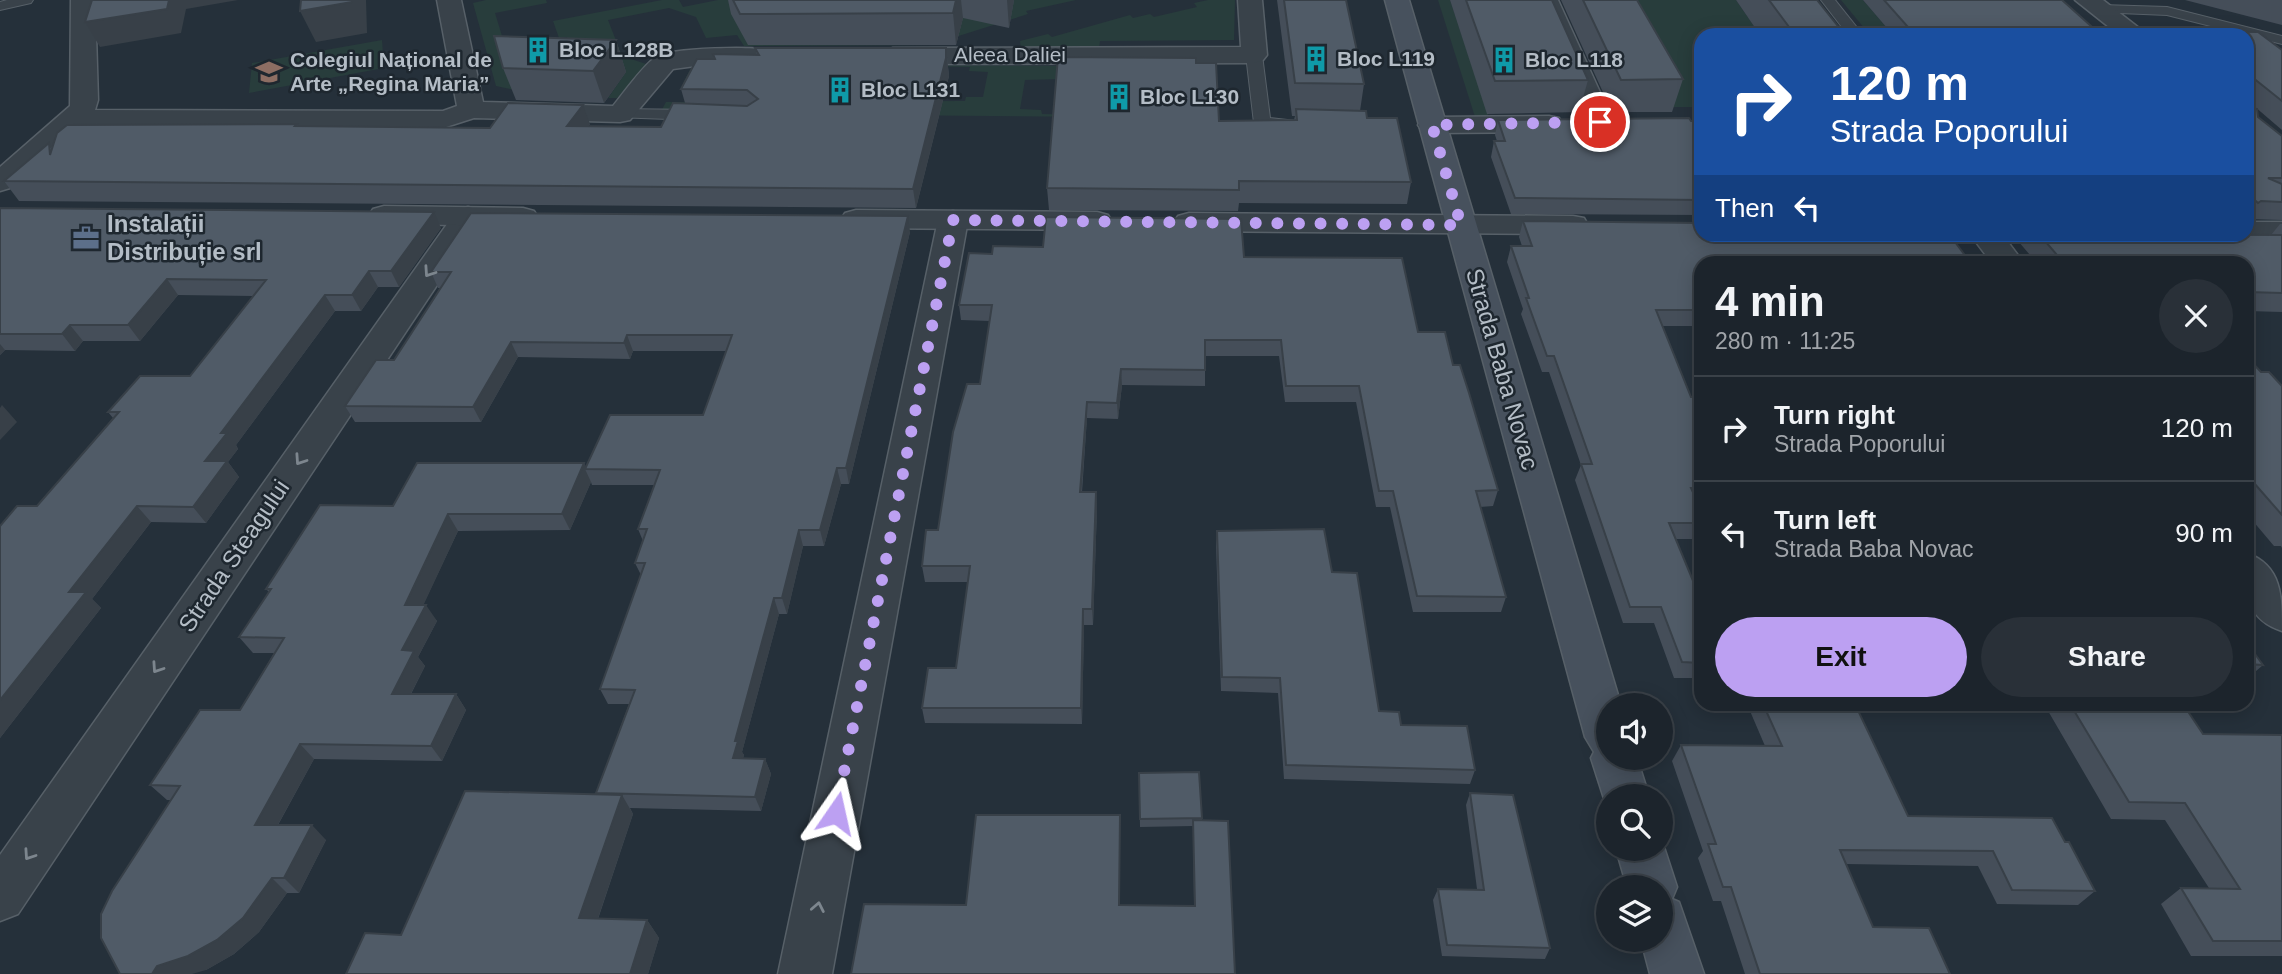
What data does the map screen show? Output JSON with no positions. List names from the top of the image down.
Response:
{
  "streets": {
    "main road": ["Strada Baba Novac"],
    "street": ["Aleea Daliei", "Strada Steagului"]
  },
  "one_way": ["Strada Steagului"],
  "places": {
    "building": [
      "Bloc L128B",
      "Bloc L119",
      "Bloc L118",
      "Bloc L131",
      "Bloc L130"
    ],
    "school or university": ["Colegiul Național de Arte „Regina Maria”"],
    "office": ["Instalații Distribuție srl"]
  },
  "page": {
    "turn": ["120 m", "Strada Poporului"],
    "then": "Then",
    "heading": ["4 min", "280 m · 11:25"],
    "list": [
      {
        "name": "Turn right",
        "note": "Strada Poporului",
        "value": "120 m"
      },
      {
        "name": "Turn left",
        "note": "Strada Baba Novac",
        "value": "90 m"
      }
    ],
    "buttons": ["Exit", "Share"]
  }
}
